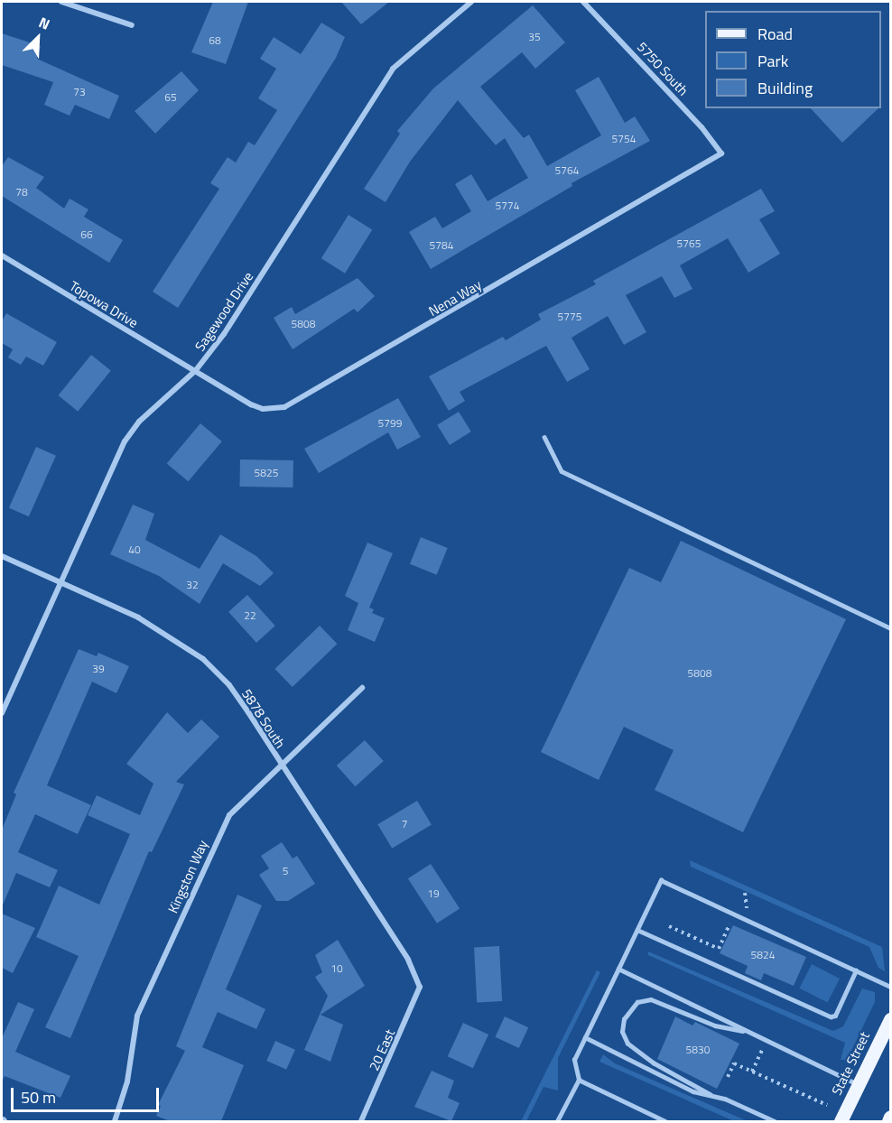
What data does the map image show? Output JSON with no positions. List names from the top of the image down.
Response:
{
  "streets": {
    "main road": ["State Street"],
    "street": [
      "5750 South",
      "Nena Way",
      "Topowa Drive",
      "Sagewood Drive",
      "5878 South",
      "Kingston Way",
      "20 East"
    ]
  },
  "crossings": [
    ["5750 South", "Nena Way"],
    ["Nena Way", "Topowa Drive"],
    ["Nena Way", "Sagewood Drive"],
    ["Topowa Drive", "Sagewood Drive"],
    ["Sagewood Drive", "5878 South"],
    ["5878 South", "Kingston Way"],
    ["5878 South", "20 East"]
  ],
  "house_numbers": [
    "35",
    "68",
    "73",
    "65",
    "5754",
    "5764",
    "78",
    "5774",
    "66",
    "5765",
    "5784",
    "5775",
    "5808",
    "5799",
    "5825",
    "40",
    "32",
    "22",
    "39",
    "5808",
    "7",
    "5",
    "19",
    "5824",
    "10",
    "5830"
  ],
  "legend": ["Road", "Park", "Building"],
  "scale_bar": "50 m",
  "north": "top right"
}
